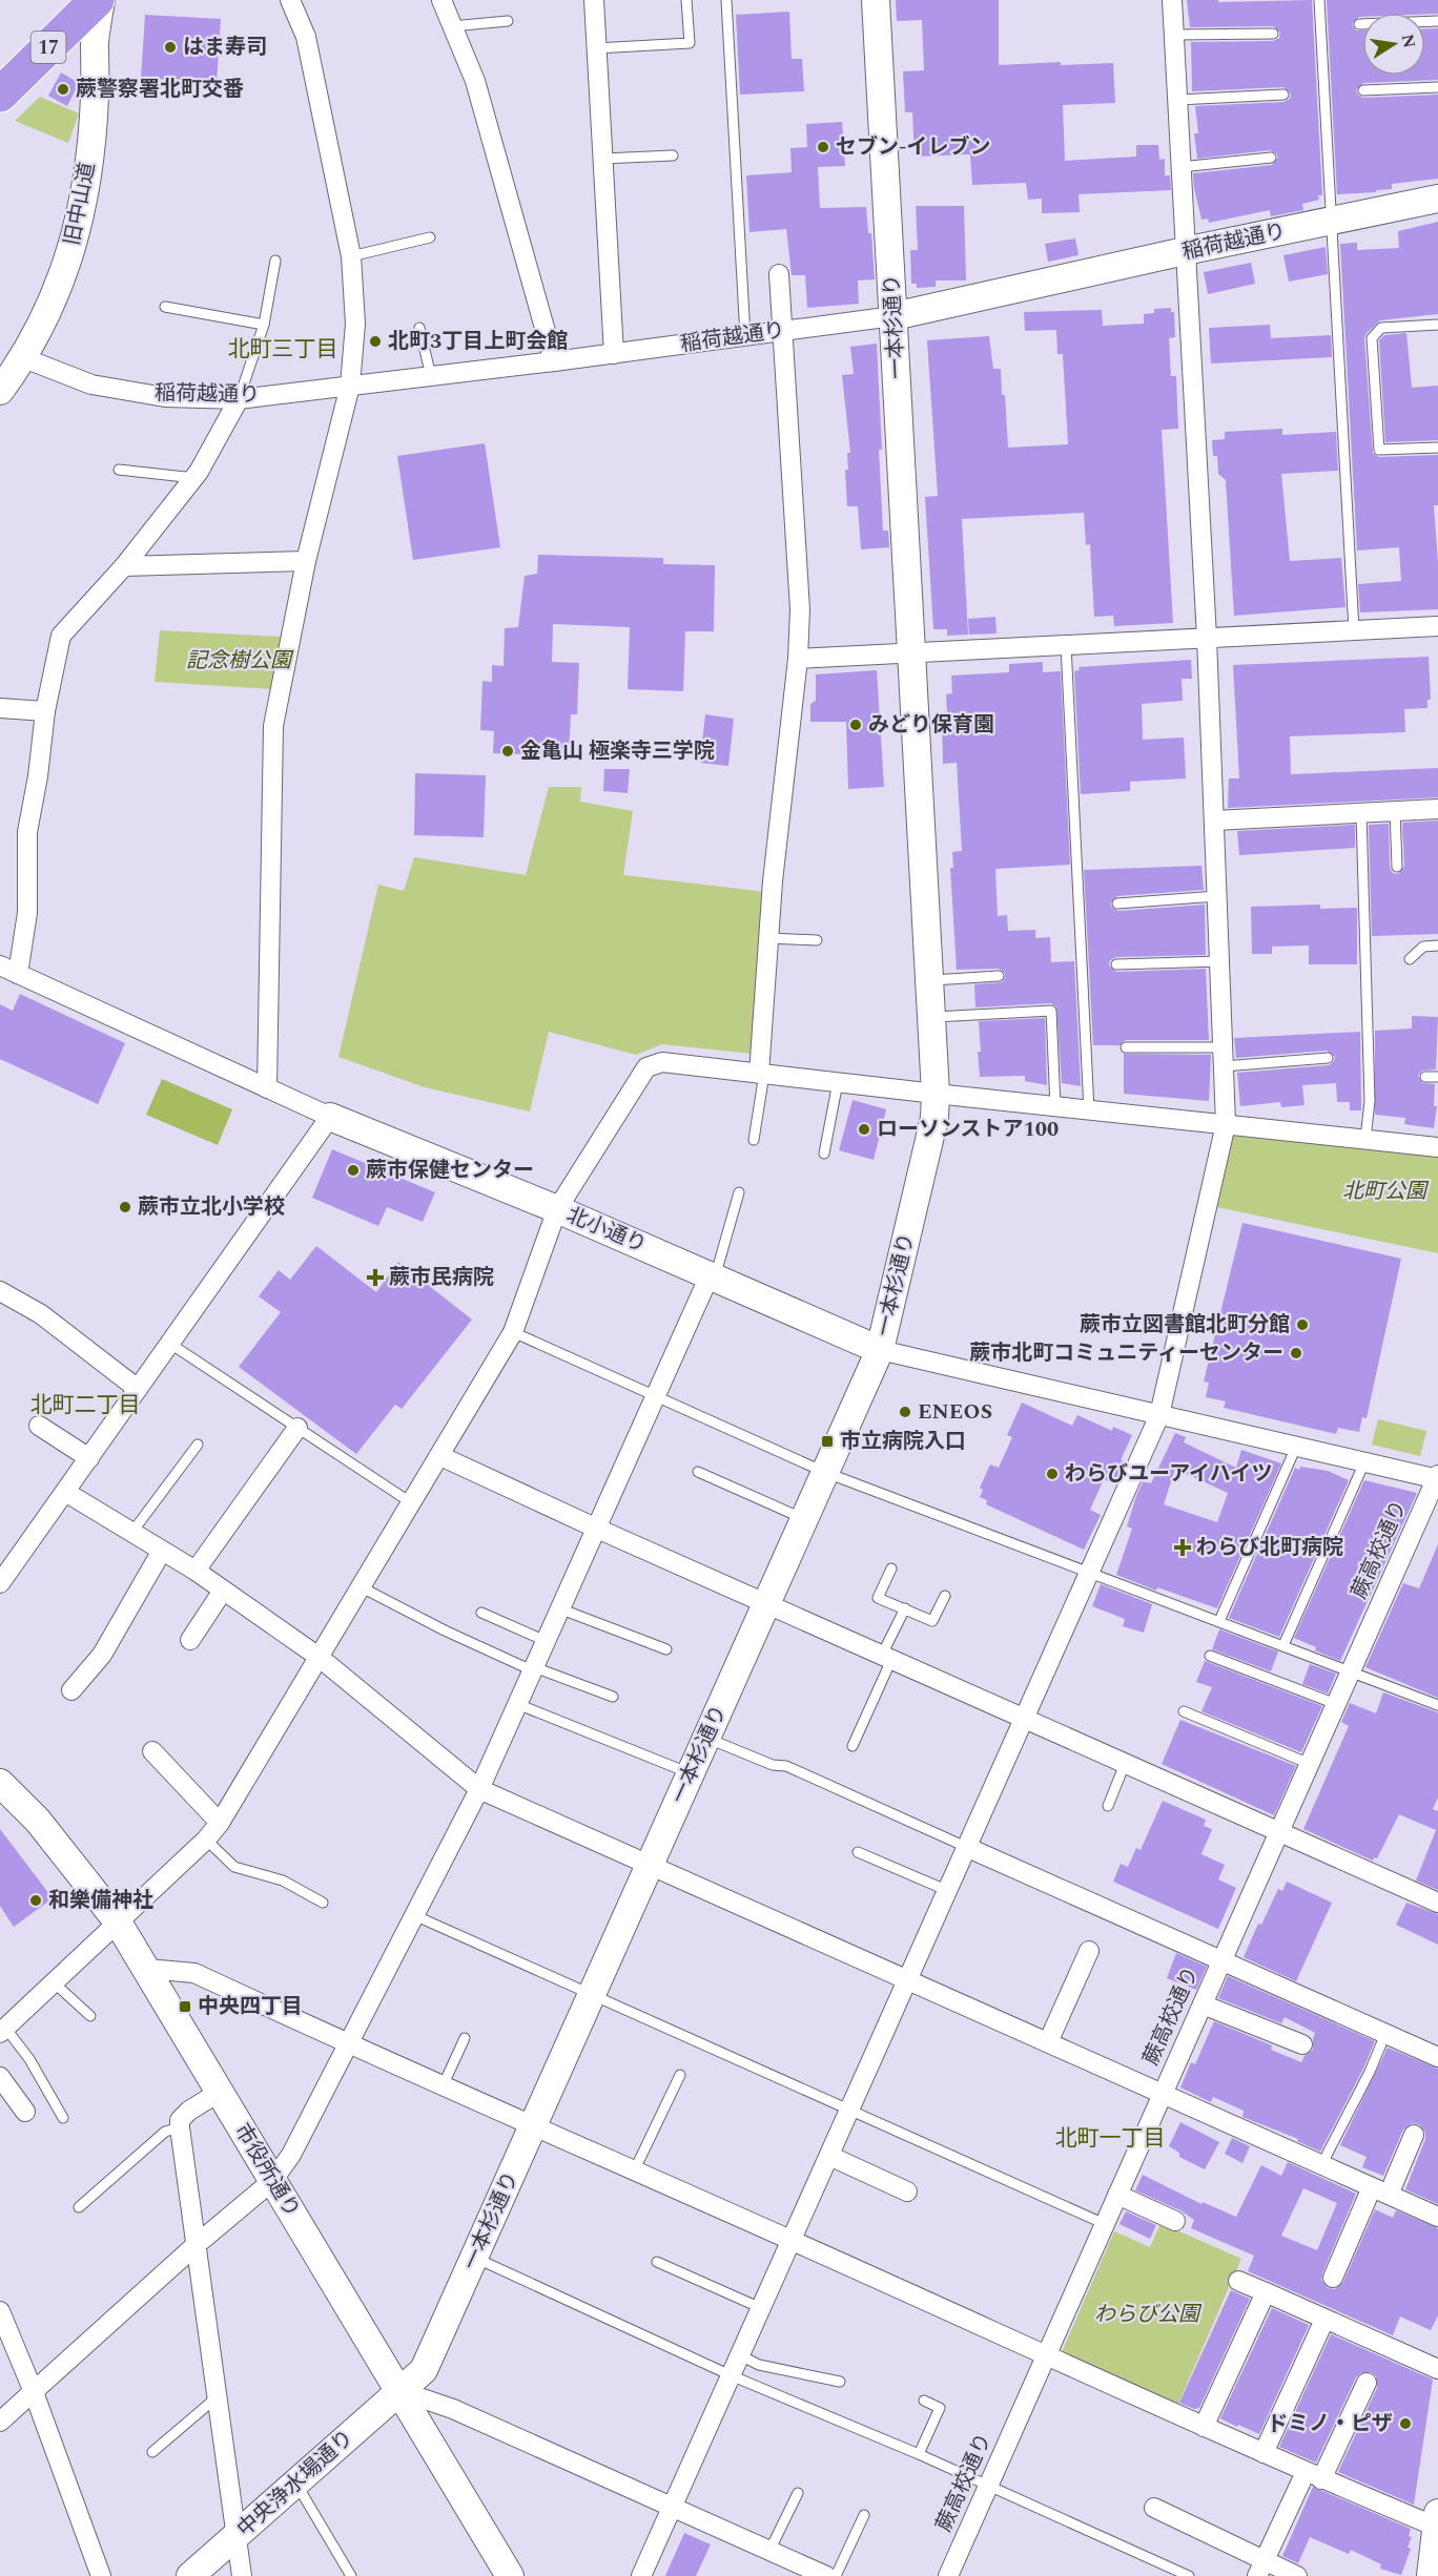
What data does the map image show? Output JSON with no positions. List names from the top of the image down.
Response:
{
  "streets": {
    "highway": ["17"],
    "street": [
      "旧中山道",
      "稲荷越通り",
      "一本杉通り",
      "北小通り",
      "蕨高校通り",
      "市役所通り",
      "中央浄水場通り"
    ]
  },
  "crossings": [
    ["17", "旧中山道"],
    ["旧中山道", "稲荷越通り"],
    ["稲荷越通り", "一本杉通り"],
    ["一本杉通り", "北小通り"],
    ["一本杉通り", "市役所通り"],
    ["一本杉通り", "中央浄水場通り"],
    ["市役所通り", "中央浄水場通り"]
  ],
  "districts": ["北町三丁目", "北町二丁目", "北町一丁目"],
  "parks": ["記念樹公園", "北町公園", "わらび公園"],
  "places": {
    "other": [
      "はま寿司",
      "蕨警察署北町交番",
      "セブン-イレブン",
      "北町3丁目上町会館",
      "みどり保育園",
      "金亀山 極楽寺三学院",
      "ローソンストア100",
      "蕨市保健センター",
      "蕨市立北小学校",
      "蕨市立図書館北町分館",
      "蕨市北町コミュニティーセンター",
      "ENEOS",
      "わらびユーアイハイツ",
      "和樂備神社",
      "ドミノ・ピザ"
    ],
    "health": ["蕨市民病院", "わらび北町病院"],
    "transit": ["市立病院入口", "中央四丁目"]
  },
  "north": "right"
}
